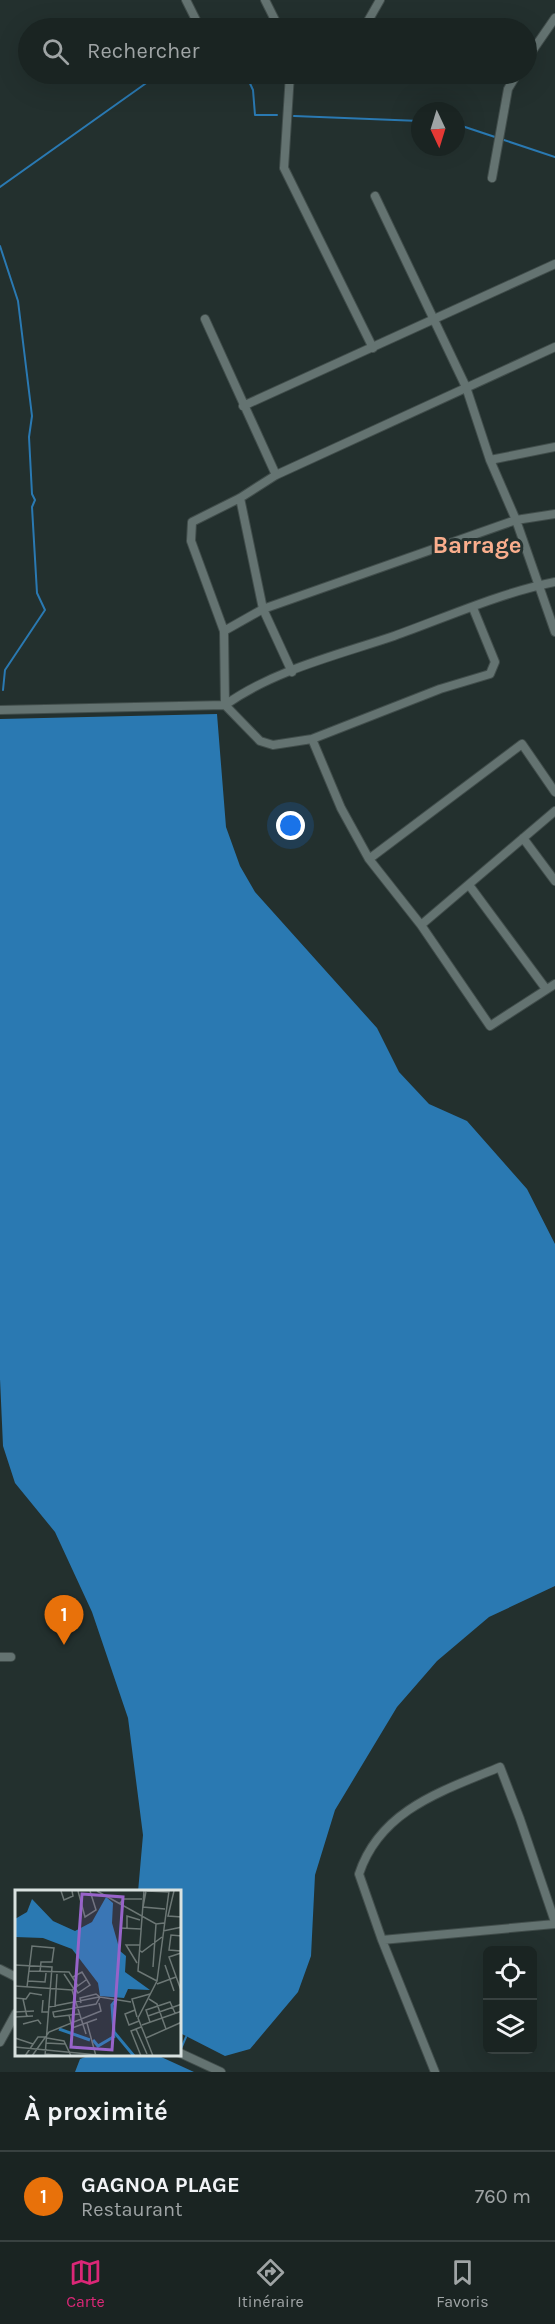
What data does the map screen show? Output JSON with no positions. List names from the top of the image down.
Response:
{
  "districts": ["Barrage"],
  "north": "bottom",
  "page": {
    "search": "Rechercher",
    "pins": "1",
    "heading": "À proximité",
    "list": [
      {
        "mark": "1",
        "name": "GAGNOA PLAGE",
        "note": "Restaurant",
        "value": "760 m"
      }
    ],
    "nav": ["Carte", "Itinéraire", "Favoris"]
  }
}
